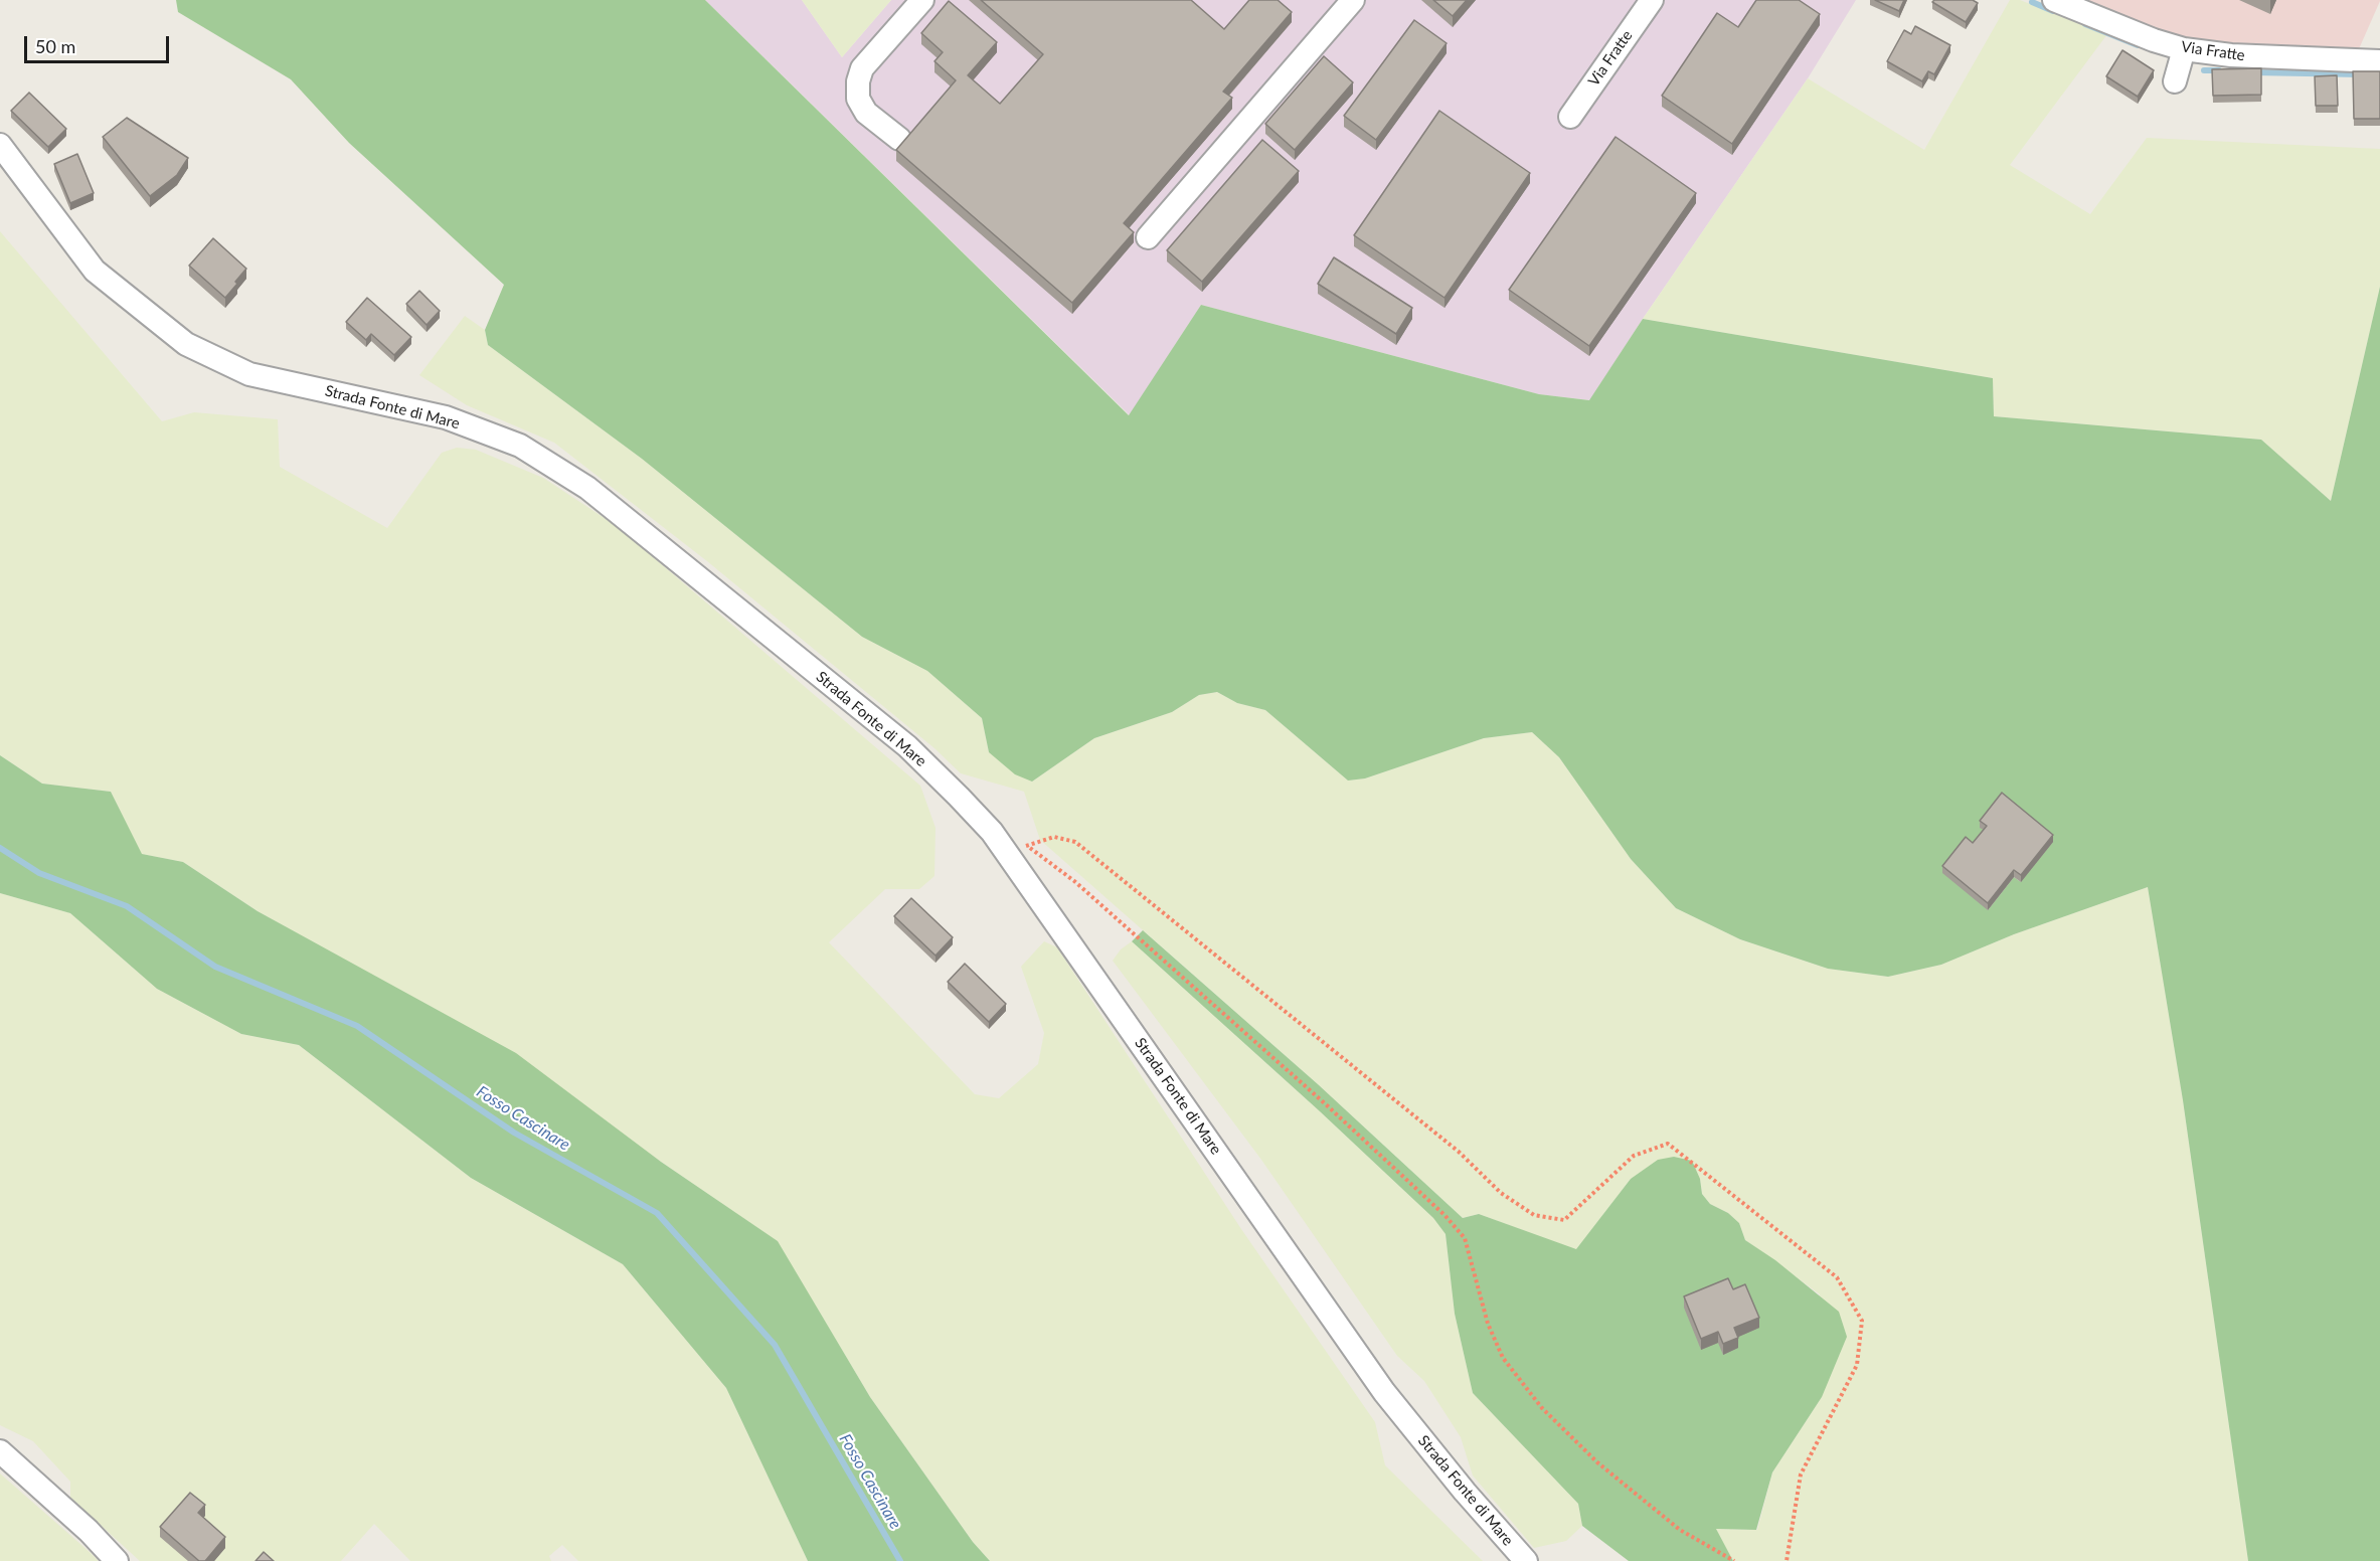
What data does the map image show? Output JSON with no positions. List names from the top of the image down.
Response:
{
  "streets": {
    "street": ["Via Fratte", "Strada Fonte di Mare"]
  },
  "water": ["Fosso Cascinare"],
  "scale_bar": "50 m"
}
